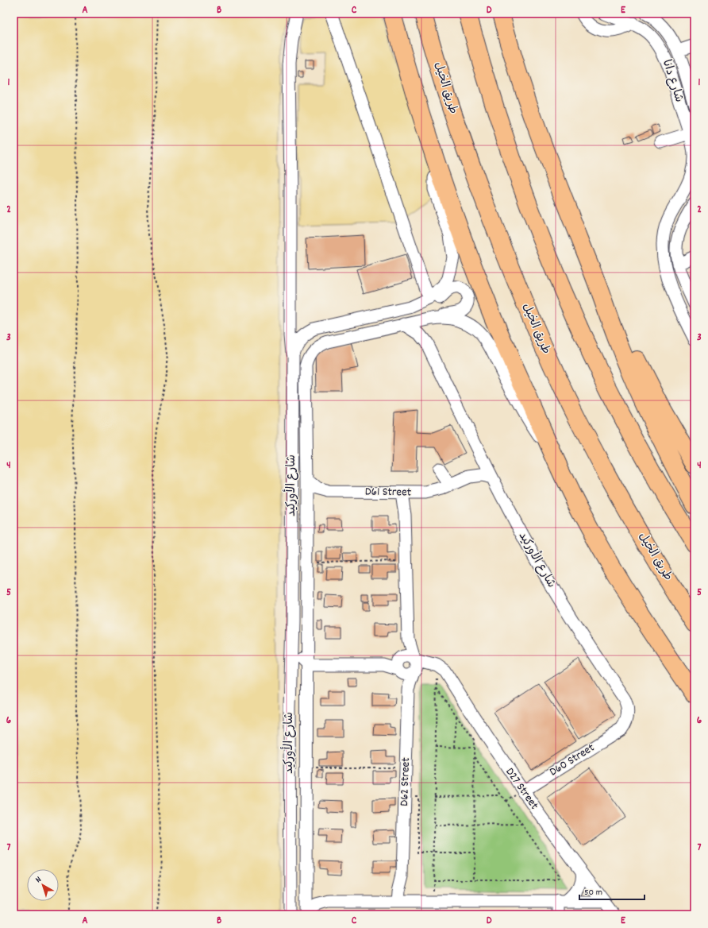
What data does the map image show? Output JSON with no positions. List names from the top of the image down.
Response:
{
  "streets": {
    "highway": ["طريق الخيل"],
    "street": [
      "شارع دانا",
      "شارع الأوركيد",
      "D61 Street",
      "D60 Street",
      "D62 Street",
      "D27 Street"
    ]
  },
  "crossings": [
    ["شارع الأوركيد", "D61 Street"],
    ["شارع الأوركيد", "D60 Street"],
    ["D60 Street", "D27 Street"]
  ],
  "scale_bar": "50 m",
  "north": "top left",
  "grid": {
    "columns": [
      "A",
      "B",
      "C",
      "D",
      "E"
    ],
    "rows": [
      "1",
      "2",
      "3",
      "4",
      "5",
      "6",
      "7"
    ]
  }
}
